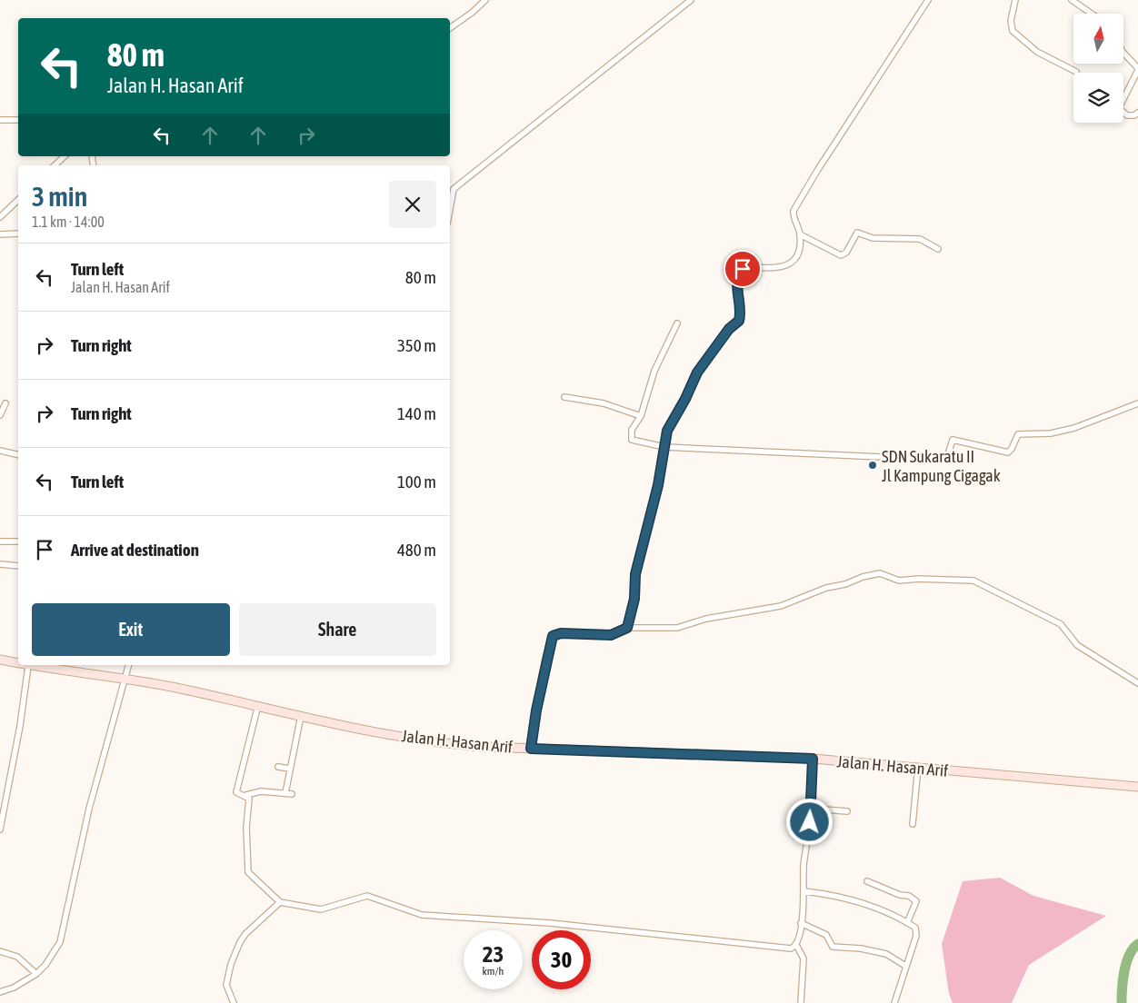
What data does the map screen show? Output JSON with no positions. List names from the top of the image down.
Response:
{
  "streets": {
    "main road": ["Jalan H. Hasan Arif"]
  },
  "places": ["SDN Sukaratu II Jl Kampung Cigagak"],
  "north": "top",
  "page": {
    "turn": ["80 m", "Jalan H. Hasan Arif"],
    "heading": ["3 min", "1.1 km · 14:00"],
    "list": [
      {
        "name": "Turn left",
        "note": "Jalan H. Hasan Arif",
        "value": "80 m"
      },
      {
        "name": "Turn right",
        "value": "350 m"
      },
      {
        "name": "Turn right",
        "value": "140 m"
      },
      {
        "name": "Turn left",
        "value": "100 m"
      },
      {
        "name": "Arrive at destination",
        "value": "480 m"
      }
    ],
    "buttons": ["Exit", "Share"],
    "speed": "23 km/h",
    "limit": "30"
  }
}
